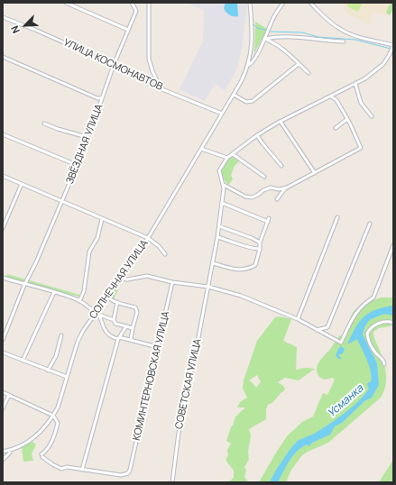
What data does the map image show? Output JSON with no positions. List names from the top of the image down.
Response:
{
  "streets": {
    "street": [
      "УЛИЦА КОСМОНАВТОВ",
      "ЗВЁЗДНАЯ УЛИЦА",
      "СОЛНЕЧНАЯ УЛИЦА",
      "КОМИНТЕРНОВСКАЯ УЛИЦА",
      "СОВЕТСКАЯ УЛИЦА"
    ]
  },
  "crossings": [
    ["УЛИЦА КОСМОНАВТОВ", "ЗВЁЗДНАЯ УЛИЦА"],
    ["УЛИЦА КОСМОНАВТОВ", "СОЛНЕЧНАЯ УЛИЦА"]
  ],
  "water": ["Усманка"],
  "north": "bottom left"
}
